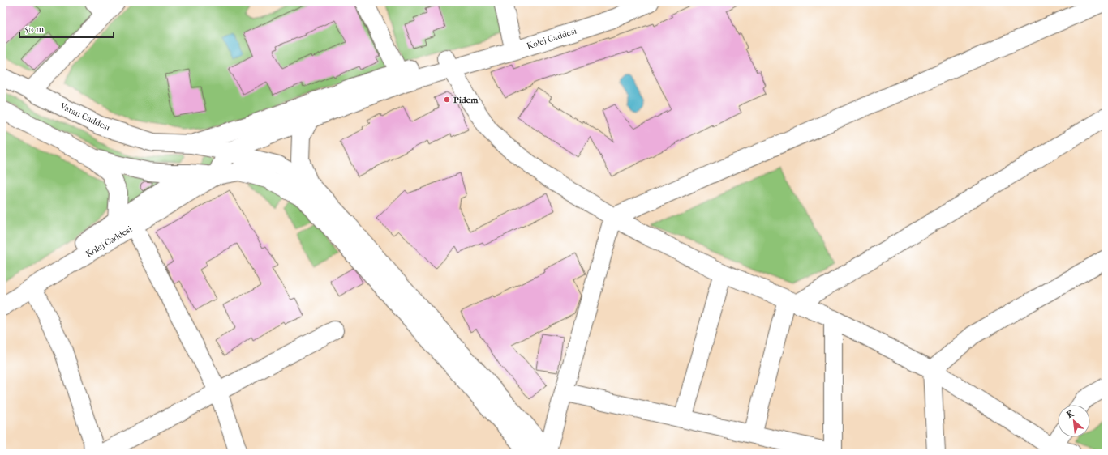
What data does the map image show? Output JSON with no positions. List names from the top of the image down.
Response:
{
  "streets": {
    "street": ["Kolej Caddesi", "Vatan Caddesi"]
  },
  "places": ["Pidem"],
  "scale_bar": "50 m",
  "north": "top left"
}
